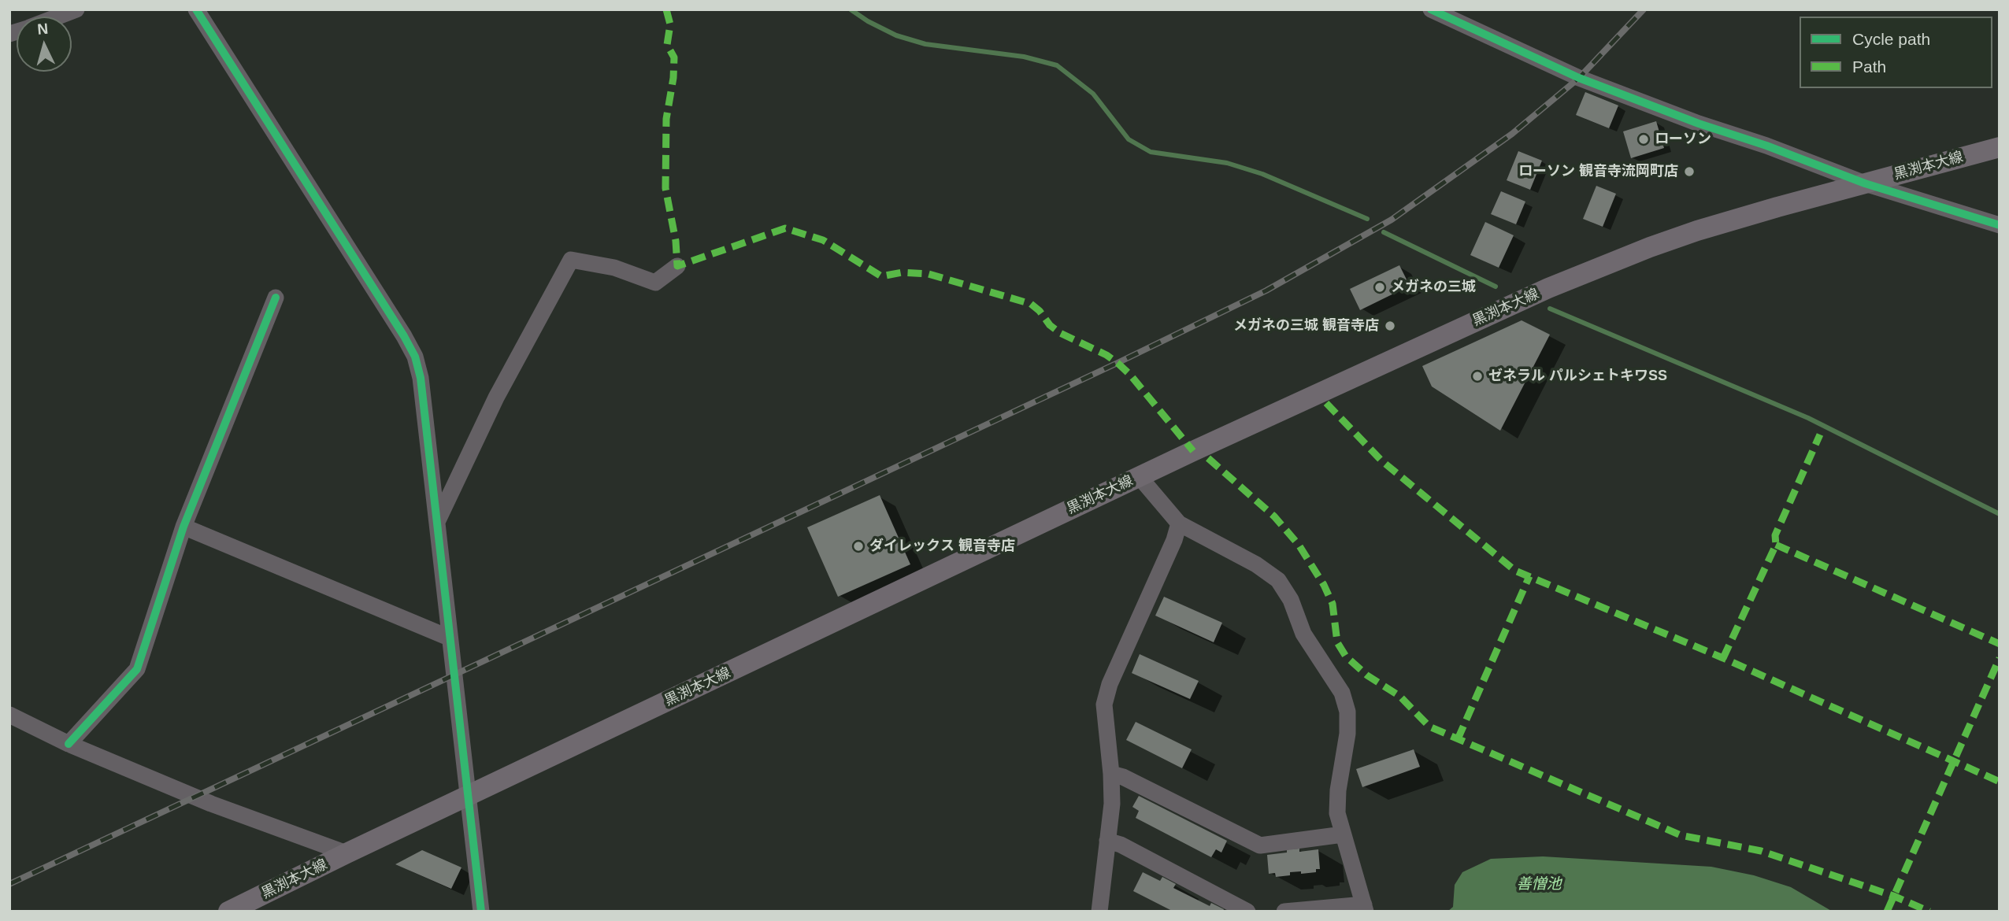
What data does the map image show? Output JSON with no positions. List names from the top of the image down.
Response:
{
  "streets": {
    "main road": ["黒渕本大線"]
  },
  "water": ["善憎池"],
  "places": [
    "ローソン",
    "ローソン 観音寺流岡町店",
    "メガネの三城",
    "メガネの三城 観音寺店",
    "ゼネラル パルシェトキワSS",
    "ダイレックス 観音寺店"
  ],
  "legend": ["Cycle path", "Path"],
  "north": "top"
}
